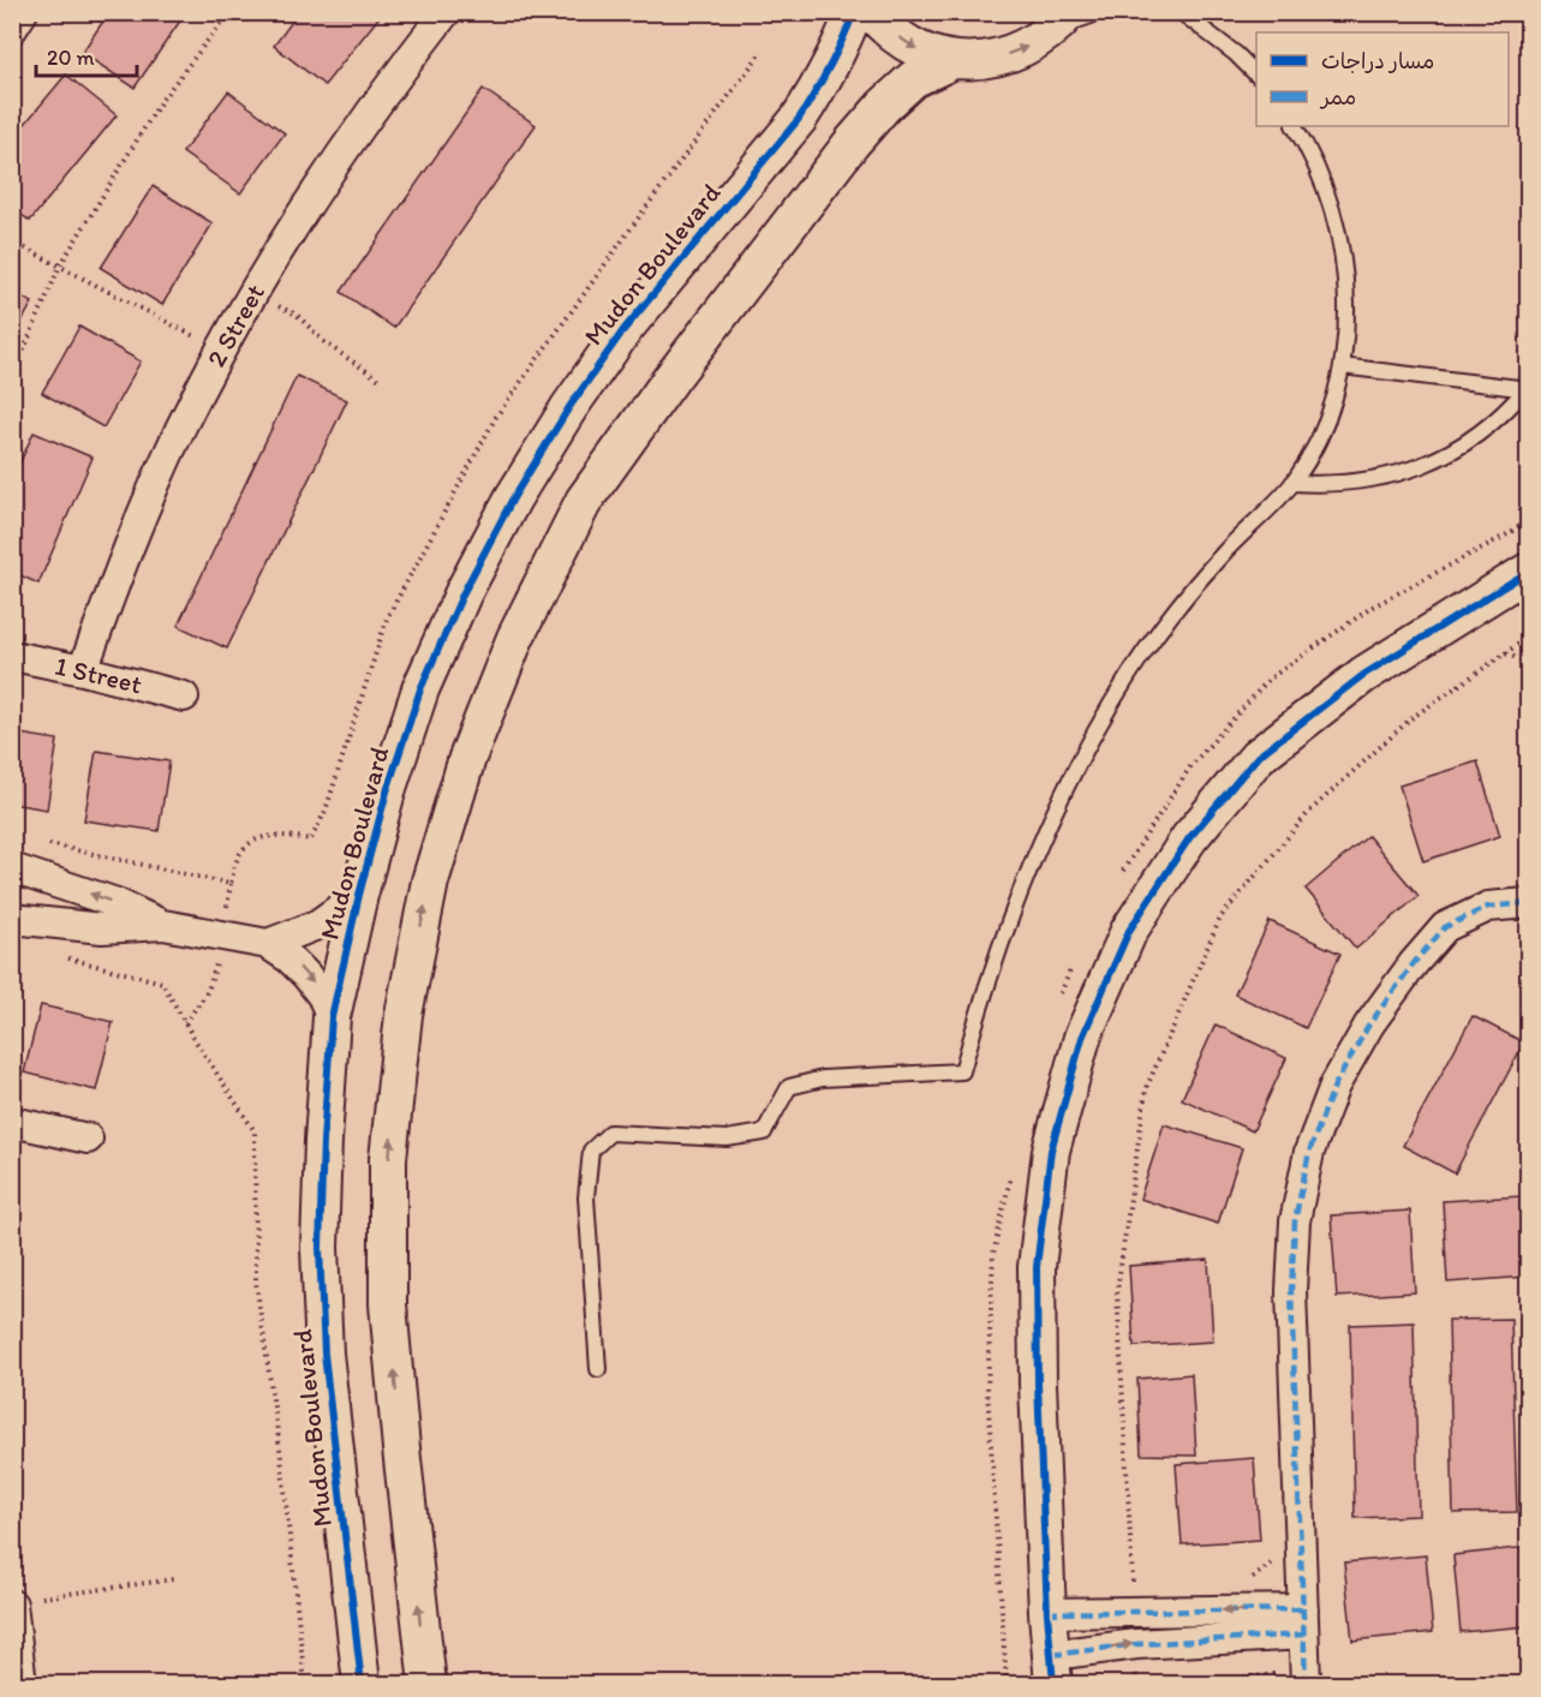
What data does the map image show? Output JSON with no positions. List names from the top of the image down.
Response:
{
  "streets": {
    "street": ["Mudon Boulevard", "2 Street", "1 Street"]
  },
  "crossings": [
    ["2 Street", "1 Street"]
  ],
  "legend": ["مسار دراجات", "ممر"],
  "scale_bar": "20 m"
}
